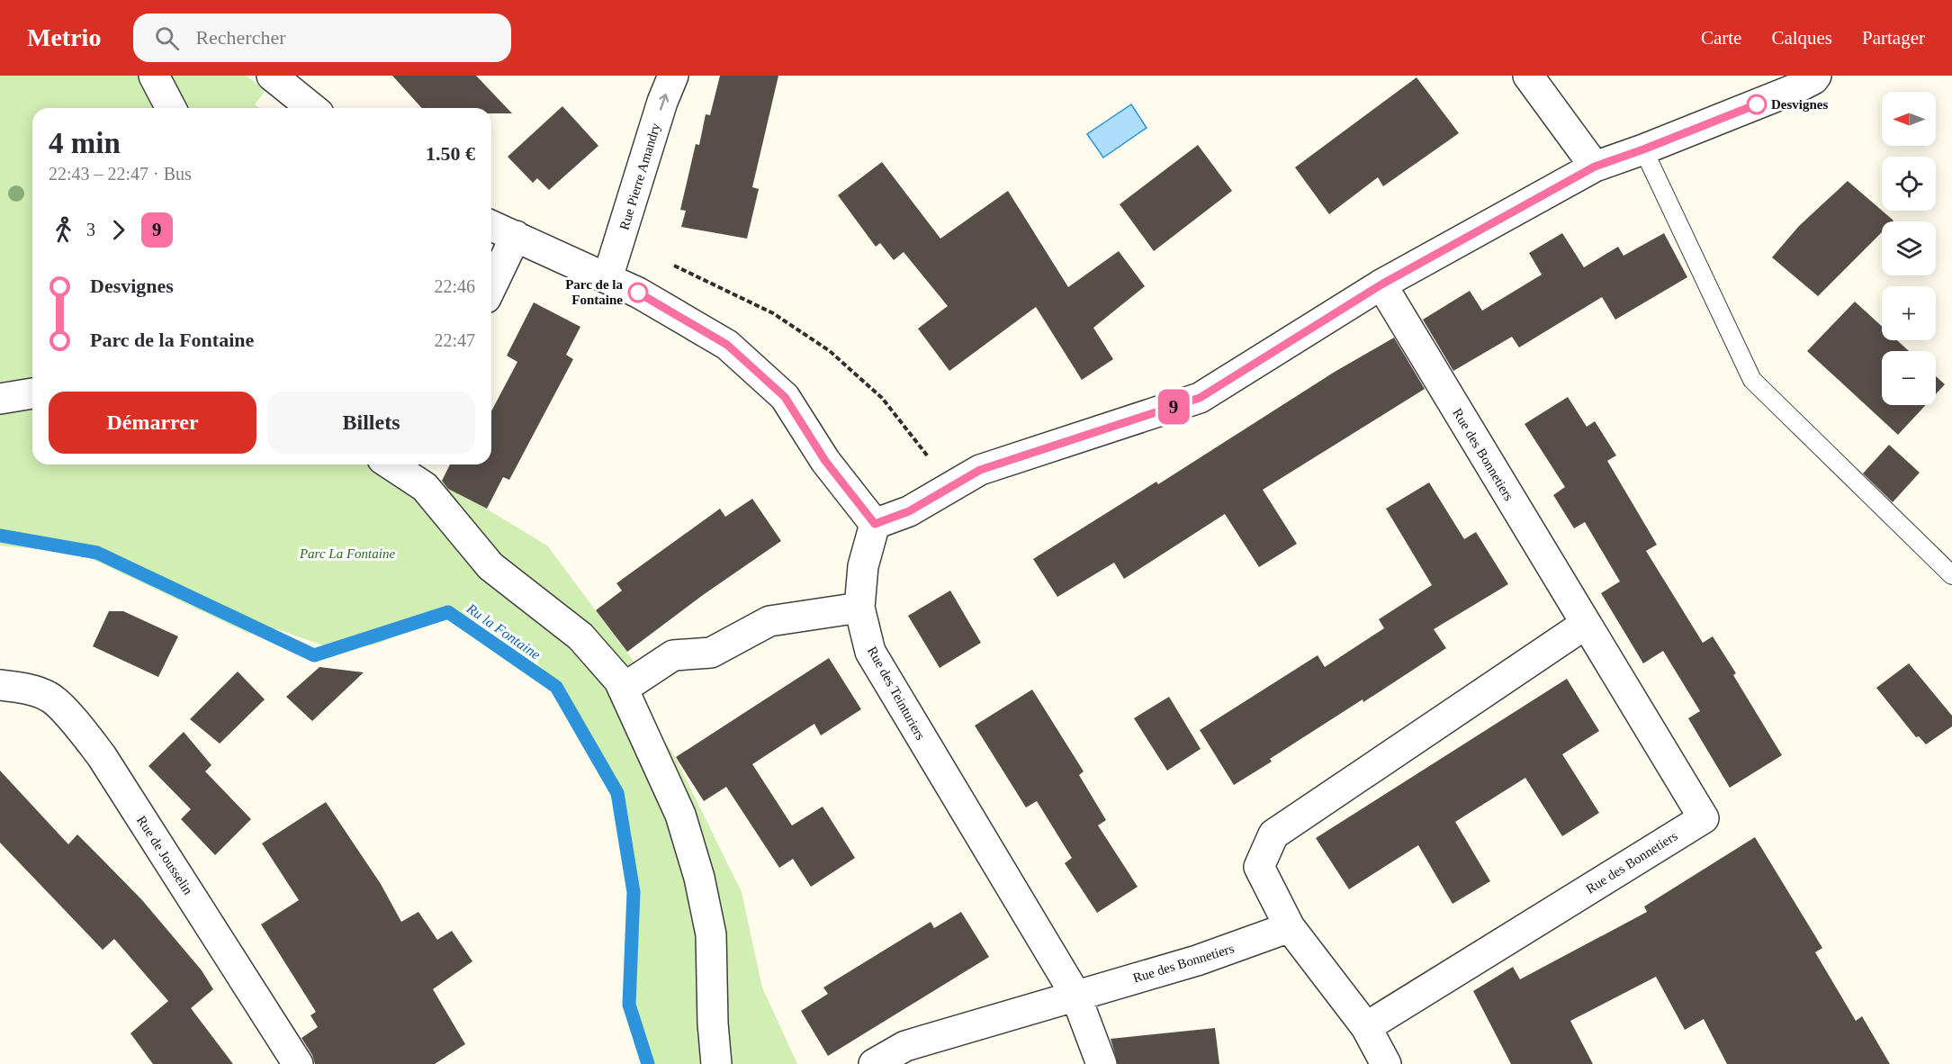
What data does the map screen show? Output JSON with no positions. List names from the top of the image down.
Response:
{
  "streets": {
    "street": [
      "Rue Pierre Amandry",
      "Rue des Bonnetiers",
      "Rue des Teinturiers",
      "Rue de Jousselin"
    ]
  },
  "crossings": [
    ["Rue des Bonnetiers", "Rue des Teinturiers"]
  ],
  "one_way": ["Rue Pierre Amandry"],
  "water": ["Ru la Fontaine"],
  "parks": ["Parc La Fontaine"],
  "places": ["Desvignes", "Parc de la Fontaine"],
  "lines": ["bus line 9"],
  "north": "left",
  "page": {
    "header": "Metrio",
    "search": "Rechercher",
    "nav": ["Carte", "Calques", "Partager"],
    "on_map": "9",
    "map_buttons": ["+", "−"],
    "heading": ["4 min", "22:43 – 22:47 · Bus", "1.50 €"],
    "legs": ["3", "9"],
    "list": [
      {
        "name": "Desvignes",
        "value": "22:46"
      },
      {
        "name": "Parc de la Fontaine",
        "value": "22:47"
      }
    ],
    "buttons": ["Démarrer", "Billets"]
  }
}
